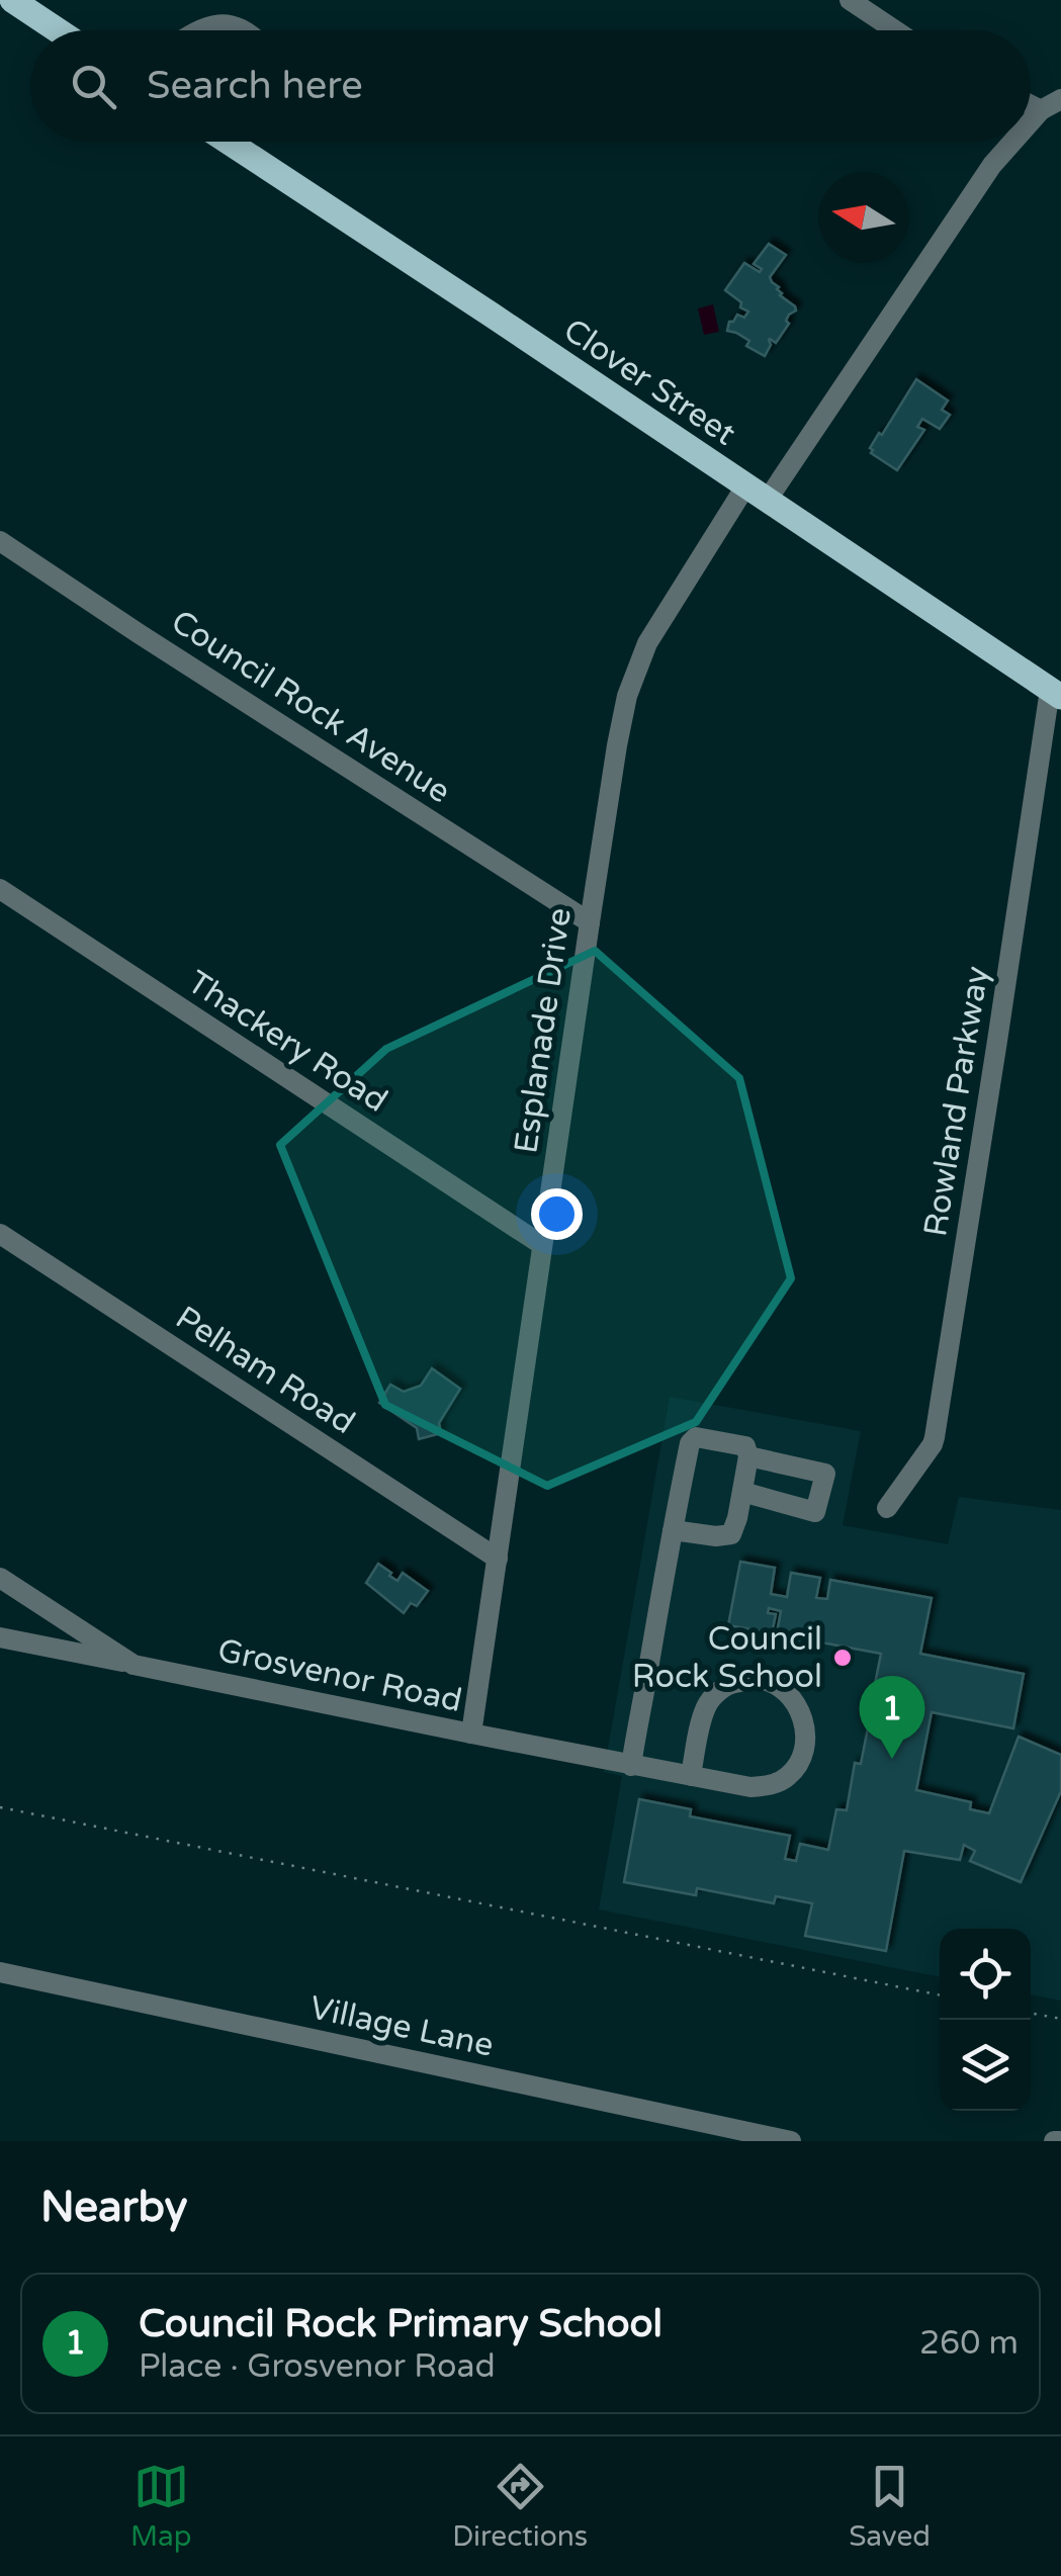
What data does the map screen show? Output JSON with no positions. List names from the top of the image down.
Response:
{
  "streets": {
    "main road": ["Clover Street"],
    "street": [
      "Council Rock Avenue",
      "Esplanade Drive",
      "Thackery Road",
      "Rowland Parkway",
      "Pelham Road",
      "Grosvenor Road",
      "Village Lane"
    ]
  },
  "crossings": [
    ["Clover Street", "Esplanade Drive"],
    ["Clover Street", "Rowland Parkway"],
    ["Council Rock Avenue", "Esplanade Drive"],
    ["Esplanade Drive", "Thackery Road"],
    ["Esplanade Drive", "Pelham Road"],
    ["Esplanade Drive", "Grosvenor Road"]
  ],
  "places": ["Council Rock School"],
  "north": "left",
  "page": {
    "search": "Search here",
    "pins": "1",
    "heading": "Nearby",
    "list": [
      {
        "mark": "1",
        "name": "Council Rock Primary School",
        "note": "Place · Grosvenor Road",
        "value": "260 m"
      }
    ],
    "nav": ["Map", "Directions", "Saved"]
  }
}
